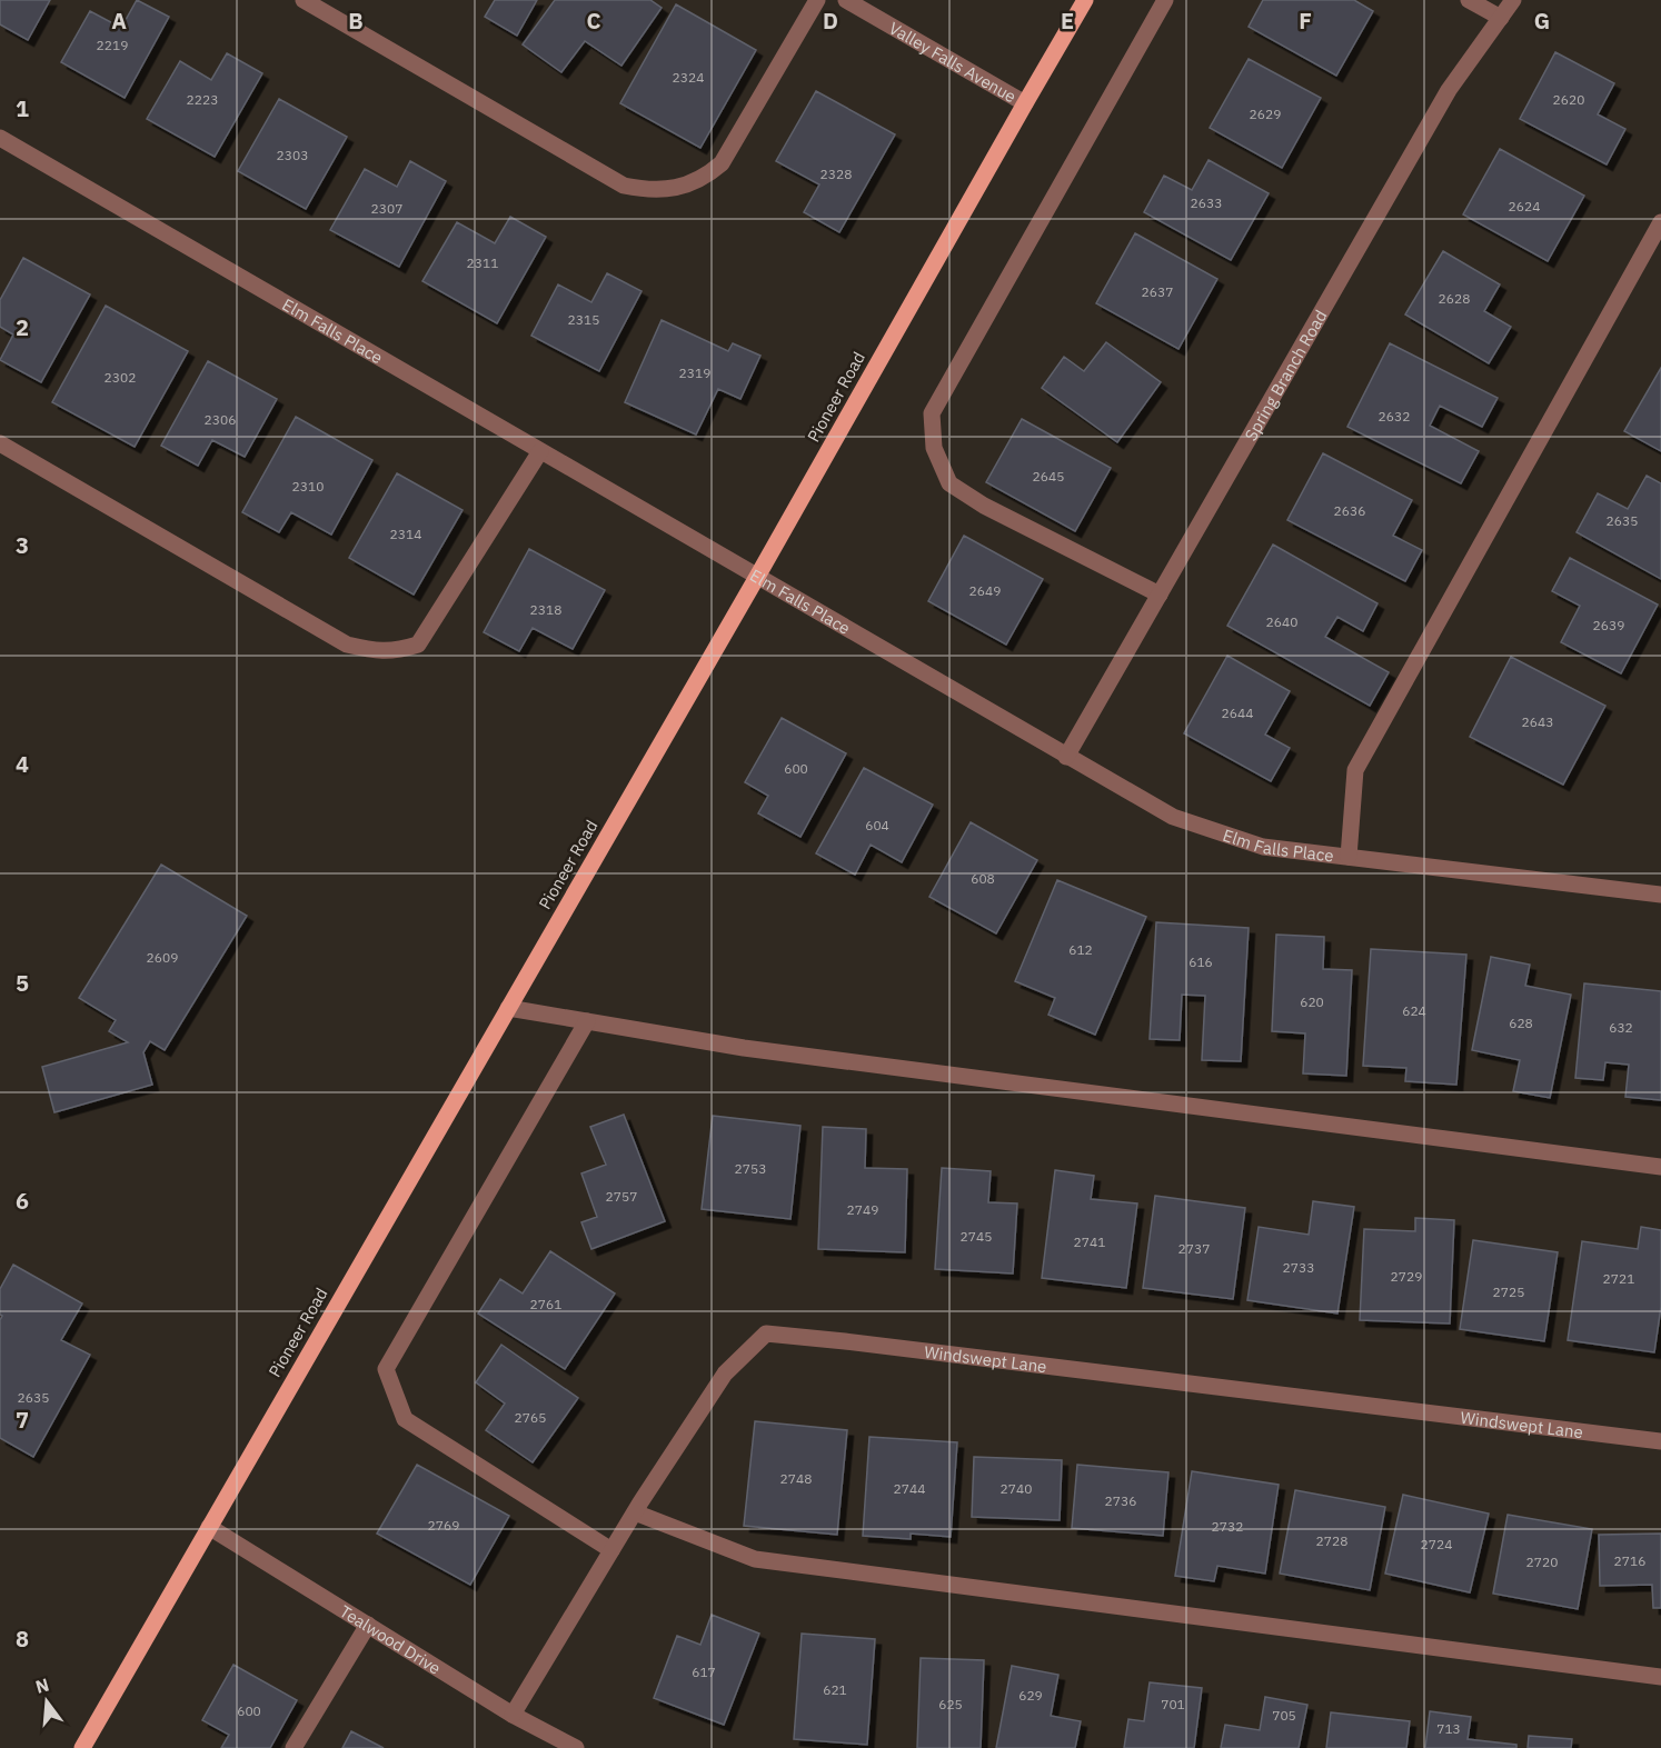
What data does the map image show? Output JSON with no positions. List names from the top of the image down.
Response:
{
  "streets": {
    "main road": ["Pioneer Road"],
    "street": [
      "Valley Falls Avenue",
      "Elm Falls Place",
      "Spring Branch Road",
      "Windswept Lane",
      "Tealwood Drive"
    ]
  },
  "crossings": [
    ["Valley Falls Avenue", "Pioneer Road"],
    ["Elm Falls Place", "Spring Branch Road"],
    ["Elm Falls Place", "Pioneer Road"],
    ["Pioneer Road", "Tealwood Drive"],
    ["Windswept Lane", "Tealwood Drive"]
  ],
  "house_numbers": [
    "2219",
    "2324",
    "2223",
    "2620",
    "2629",
    "2303",
    "2328",
    "2633",
    "2624",
    "2307",
    "2311",
    "2637",
    "2628",
    "2315",
    "2319",
    "2302",
    "2632",
    "2306",
    "2645",
    "2310",
    "2636",
    "2635",
    "2314",
    "2649",
    "2318",
    "2640",
    "2639",
    "2644",
    "2643",
    "600",
    "604",
    "608",
    "612",
    "2609",
    "616",
    "620",
    "624",
    "628",
    "632",
    "2753",
    "2757",
    "2749",
    "2745",
    "2741",
    "2737",
    "2733",
    "2729",
    "2721",
    "2725",
    "2761",
    "2635",
    "2765",
    "2748",
    "2744",
    "2740",
    "2736",
    "2769",
    "2732",
    "2728",
    "2724",
    "2716",
    "2720",
    "617",
    "621",
    "629",
    "625",
    "701",
    "600",
    "705",
    "713"
  ],
  "north": "top",
  "grid": {
    "columns": [
      "A",
      "B",
      "C",
      "D",
      "E",
      "F",
      "G"
    ],
    "rows": [
      "1",
      "2",
      "3",
      "4",
      "5",
      "6",
      "7",
      "8"
    ]
  }
}
